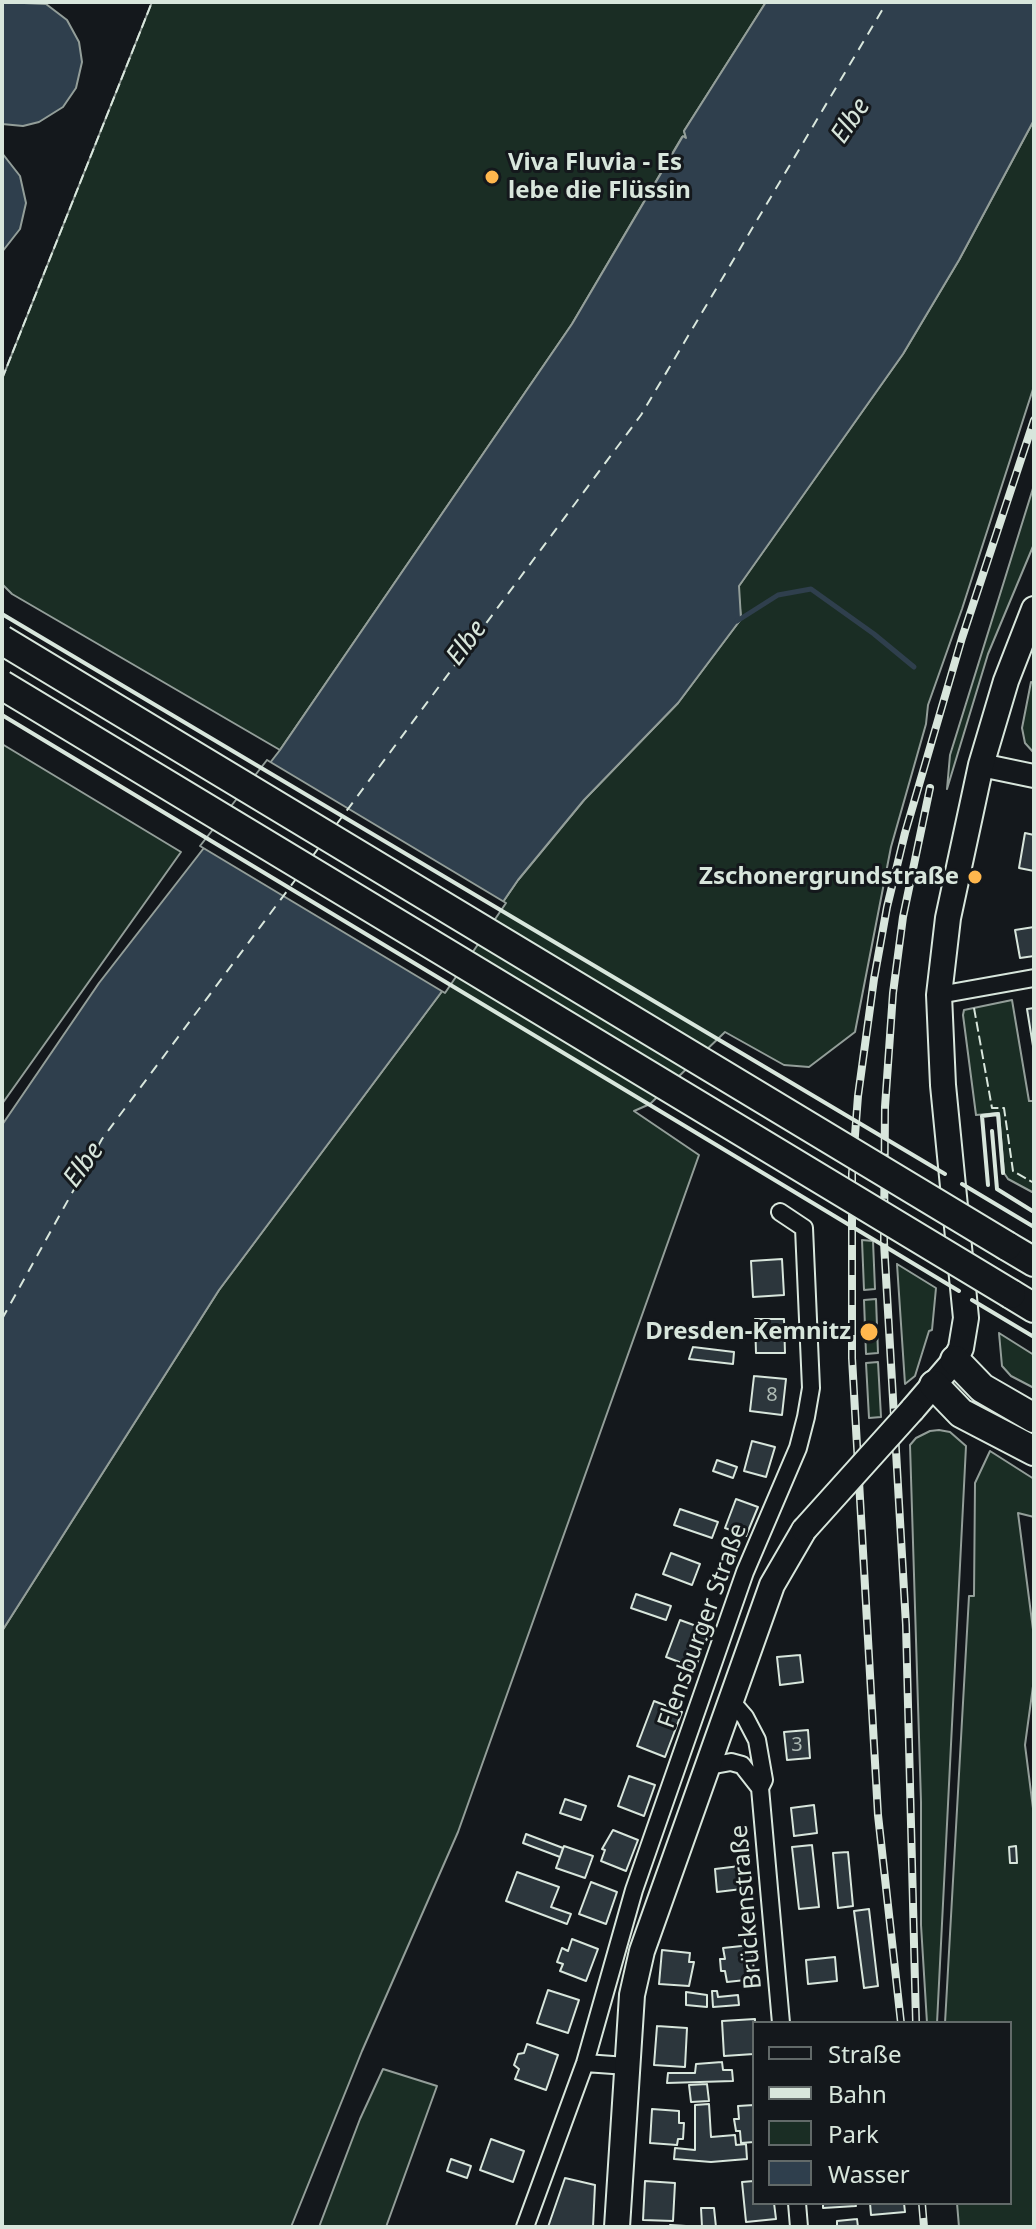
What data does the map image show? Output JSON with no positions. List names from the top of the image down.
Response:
{
  "streets": {
    "street": ["Flensburger Straße", "Brückenstraße"]
  },
  "water": ["Elbe"],
  "places": ["Viva Fluvia - Es lebe die Flüssin", "Zschonergrundstraße", "Dresden-Kemnitz"],
  "house_numbers": ["8", "3"],
  "legend": [
    "Straße",
    "Bahn",
    "Park",
    "Wasser"
  ]
}
